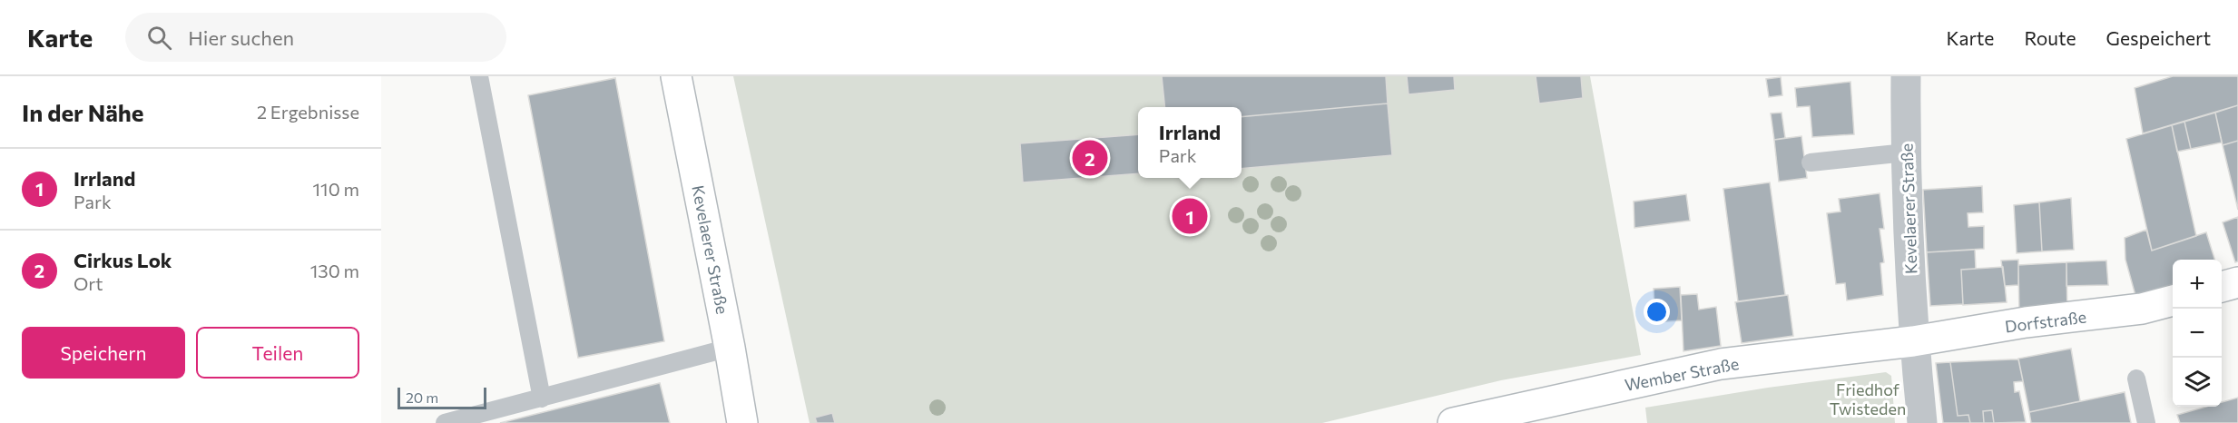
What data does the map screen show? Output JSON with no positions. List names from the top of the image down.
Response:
{
  "streets": {
    "main road": ["Kevelaerer Straße", "Dorfstraße", "Wember Straße"]
  },
  "crossings": [
    ["Kevelaerer Straße", "Dorfstraße"],
    ["Kevelaerer Straße", "Wember Straße"],
    ["Dorfstraße", "Wember Straße"]
  ],
  "parks": ["Friedhof Twisteden"],
  "scale_bar": "20 m",
  "page": {
    "header": "Karte",
    "search": "Hier suchen",
    "nav": ["Karte", "Route", "Gespeichert"],
    "heading": ["In der Nähe", "2 Ergebnisse"],
    "popup": ["Irrland", "Park"],
    "pins": ["2", "1"],
    "list": [
      {
        "mark": "1",
        "name": "Irrland",
        "note": "Park",
        "value": "110 m"
      },
      {
        "mark": "2",
        "name": "Cirkus Lok",
        "note": "Ort",
        "value": "130 m"
      }
    ],
    "map_buttons": ["+", "−"],
    "buttons": ["Speichern", "Teilen"],
    "scale": "20 m"
  }
}
